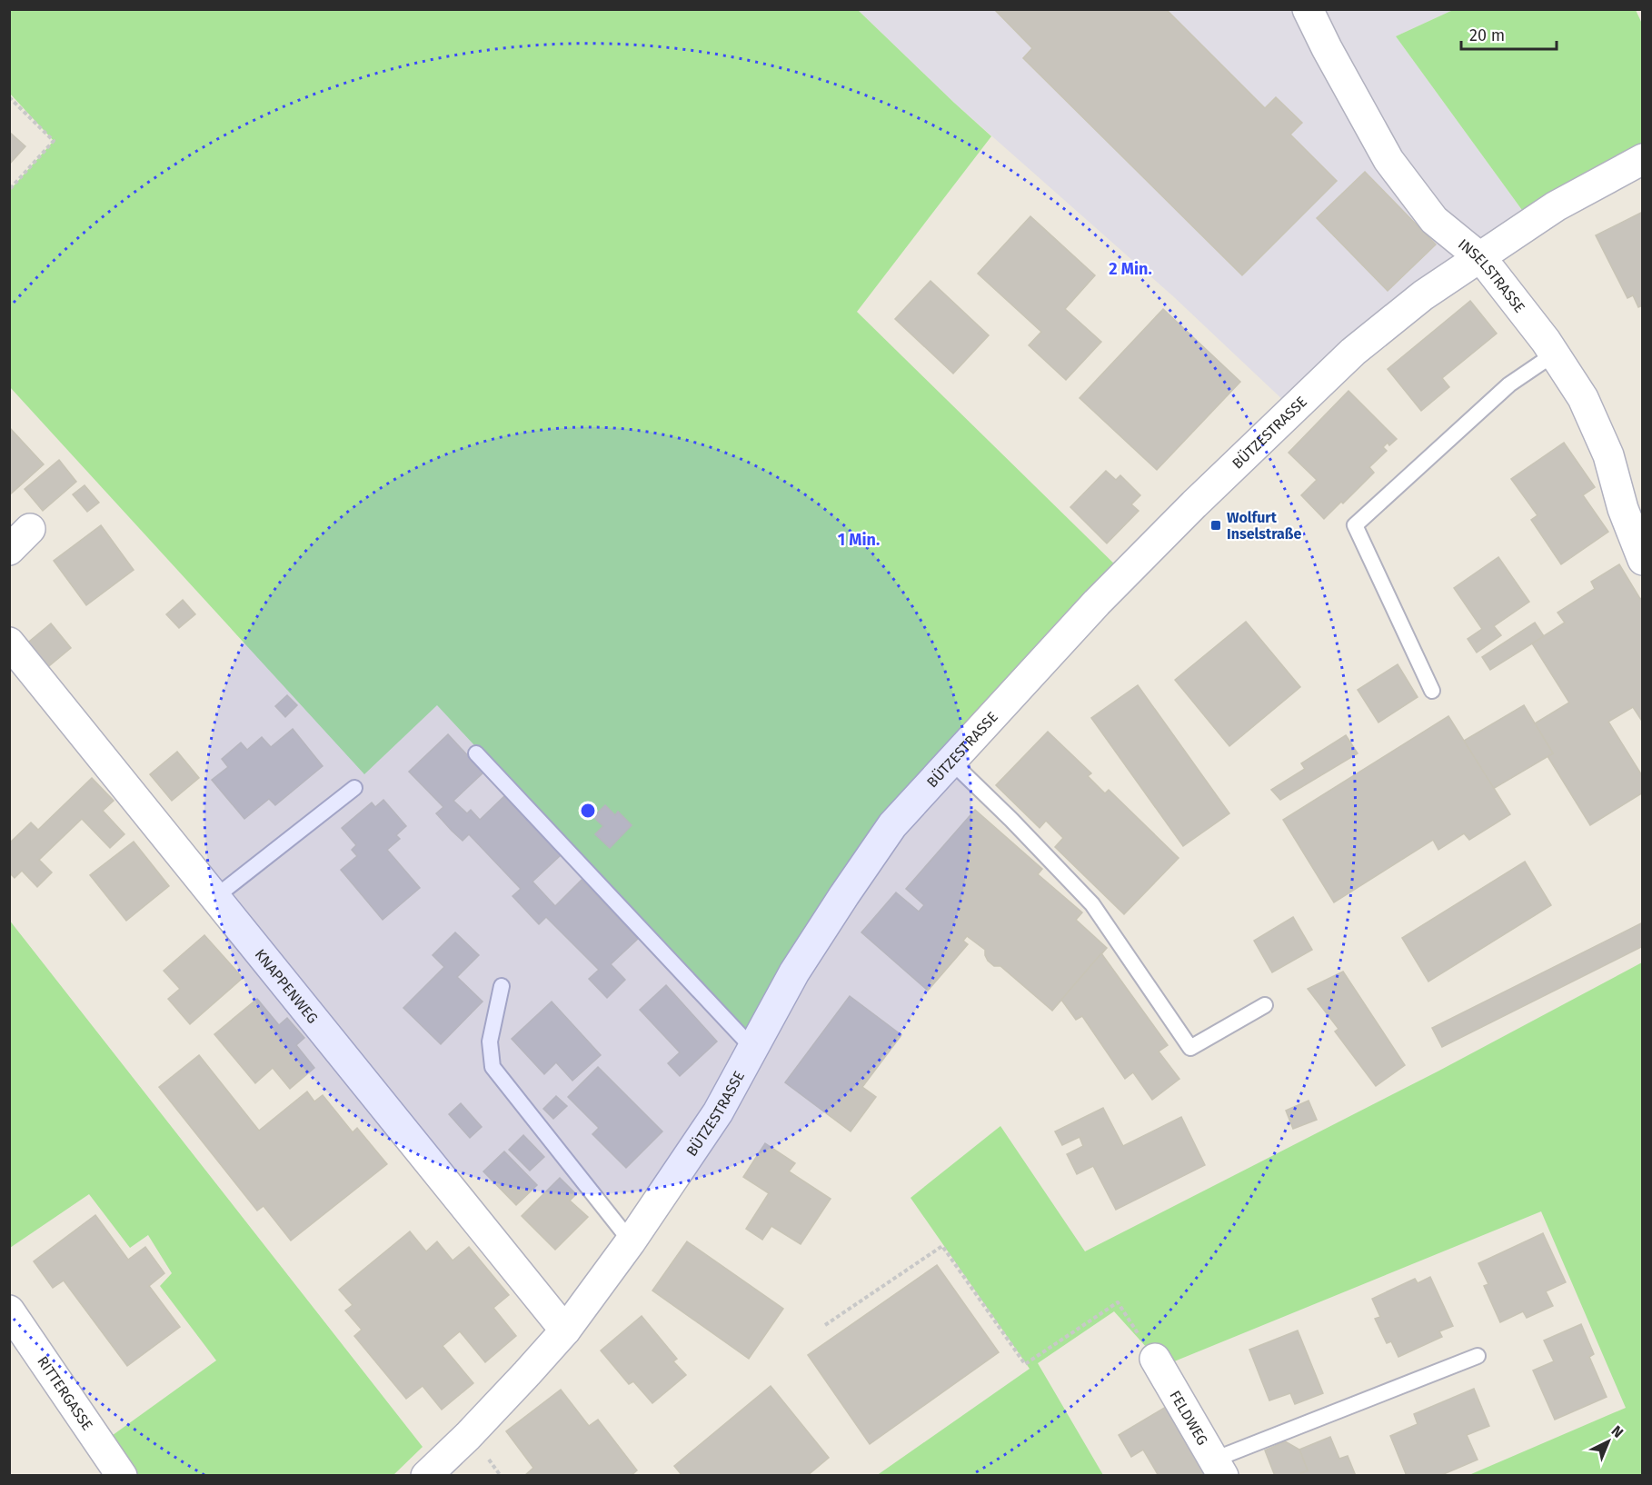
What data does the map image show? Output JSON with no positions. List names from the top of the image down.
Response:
{
  "streets": {
    "street": [
      "INSELSTRASSE",
      "BÜTZESTRASSE",
      "KNAPPENWEG",
      "RITTERGASSE",
      "FELDWEG"
    ]
  },
  "crossings": [
    ["INSELSTRASSE", "BÜTZESTRASSE"],
    ["BÜTZESTRASSE", "KNAPPENWEG"]
  ],
  "places": {
    "transit": ["Wolfurt Inselstraße"]
  },
  "scale_bar": "20 m",
  "north": "top right",
  "rings": ["2 Min.", "1 Min."]
}
